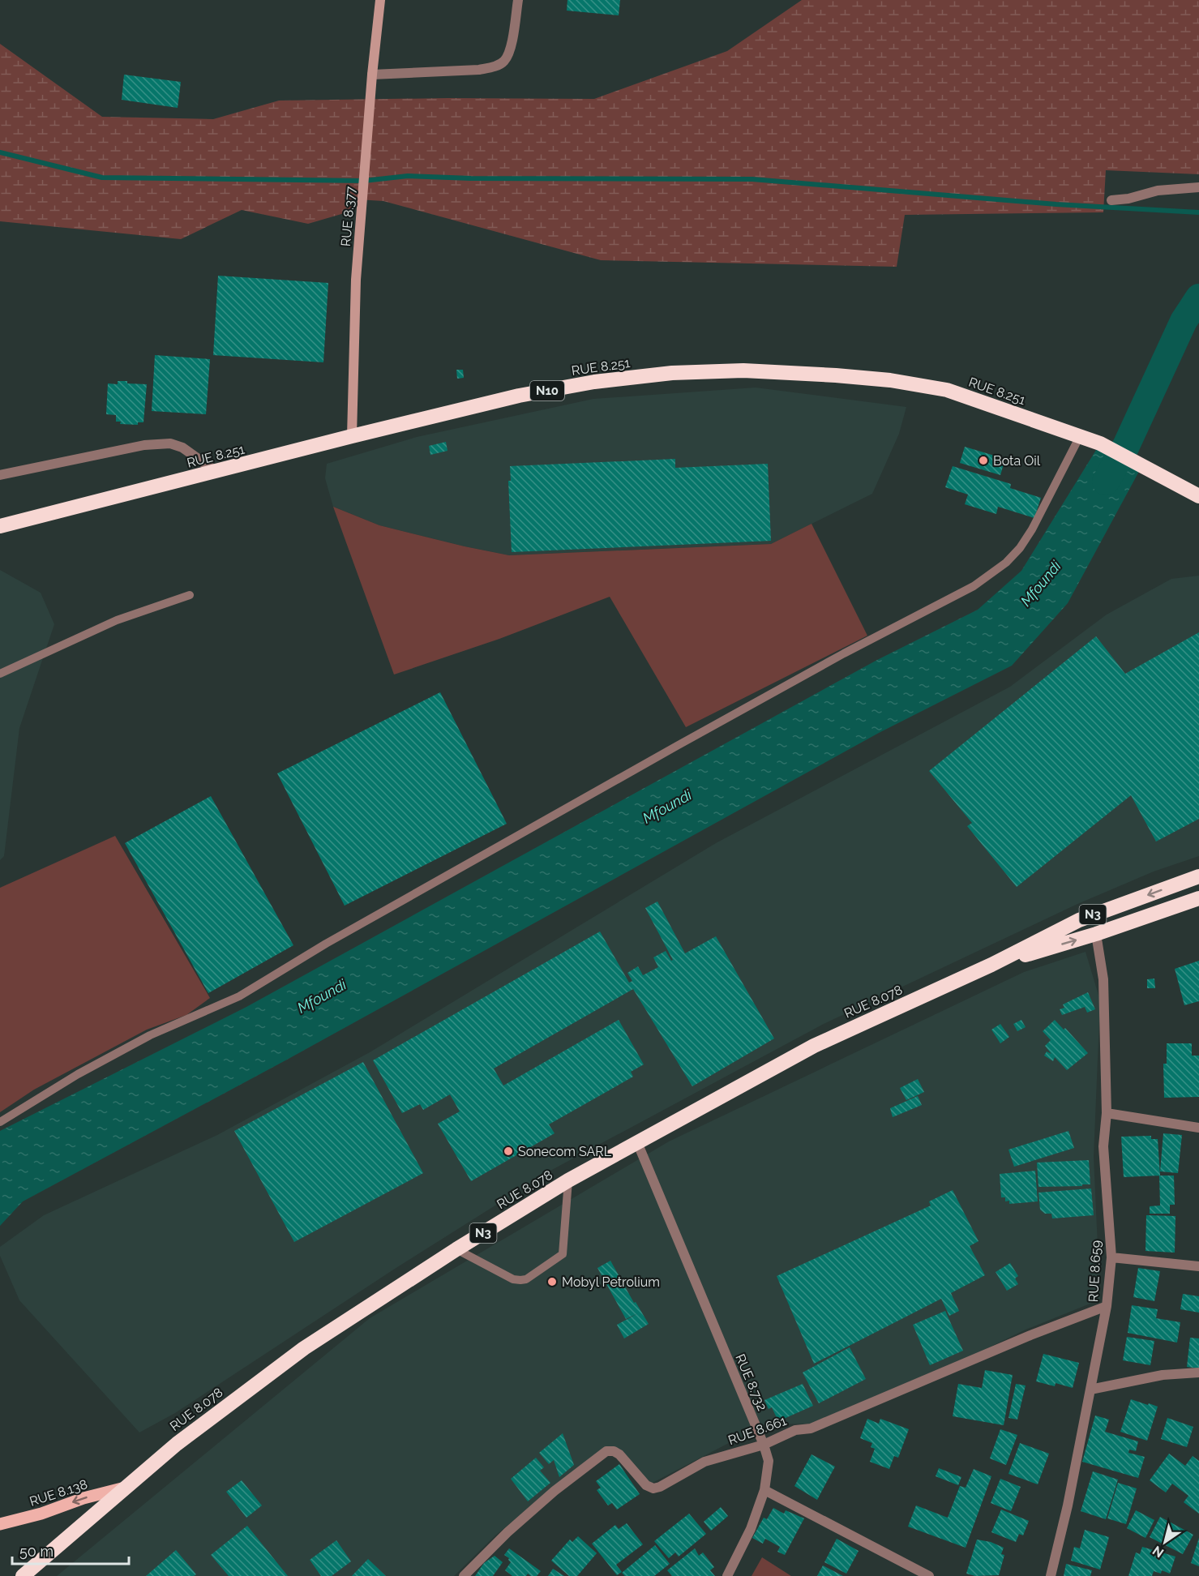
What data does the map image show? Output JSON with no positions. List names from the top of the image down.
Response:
{
  "streets": {
    "highway": [
      "RUE 8.251",
      "N10",
      "N3",
      "RUE 8.078"
    ],
    "main road": ["RUE 8.138"],
    "street": [
      "RUE 8.377",
      "RUE 8.659",
      "RUE 8.732",
      "RUE 8.661"
    ]
  },
  "crossings": [
    ["RUE 8.377", "RUE 8.251"],
    ["RUE 8.078", "RUE 8.659"],
    ["RUE 8.078", "RUE 8.732"],
    ["RUE 8.078", "RUE 8.138"],
    ["RUE 8.659", "RUE 8.661"],
    ["RUE 8.732", "RUE 8.661"]
  ],
  "one_way": ["RUE 8.138"],
  "water": ["Mfoundi"],
  "places": ["Bota Oil", "Sonecom SARL", "Mobyl Petrolium"],
  "scale_bar": "50 m",
  "north": "bottom left"
}
